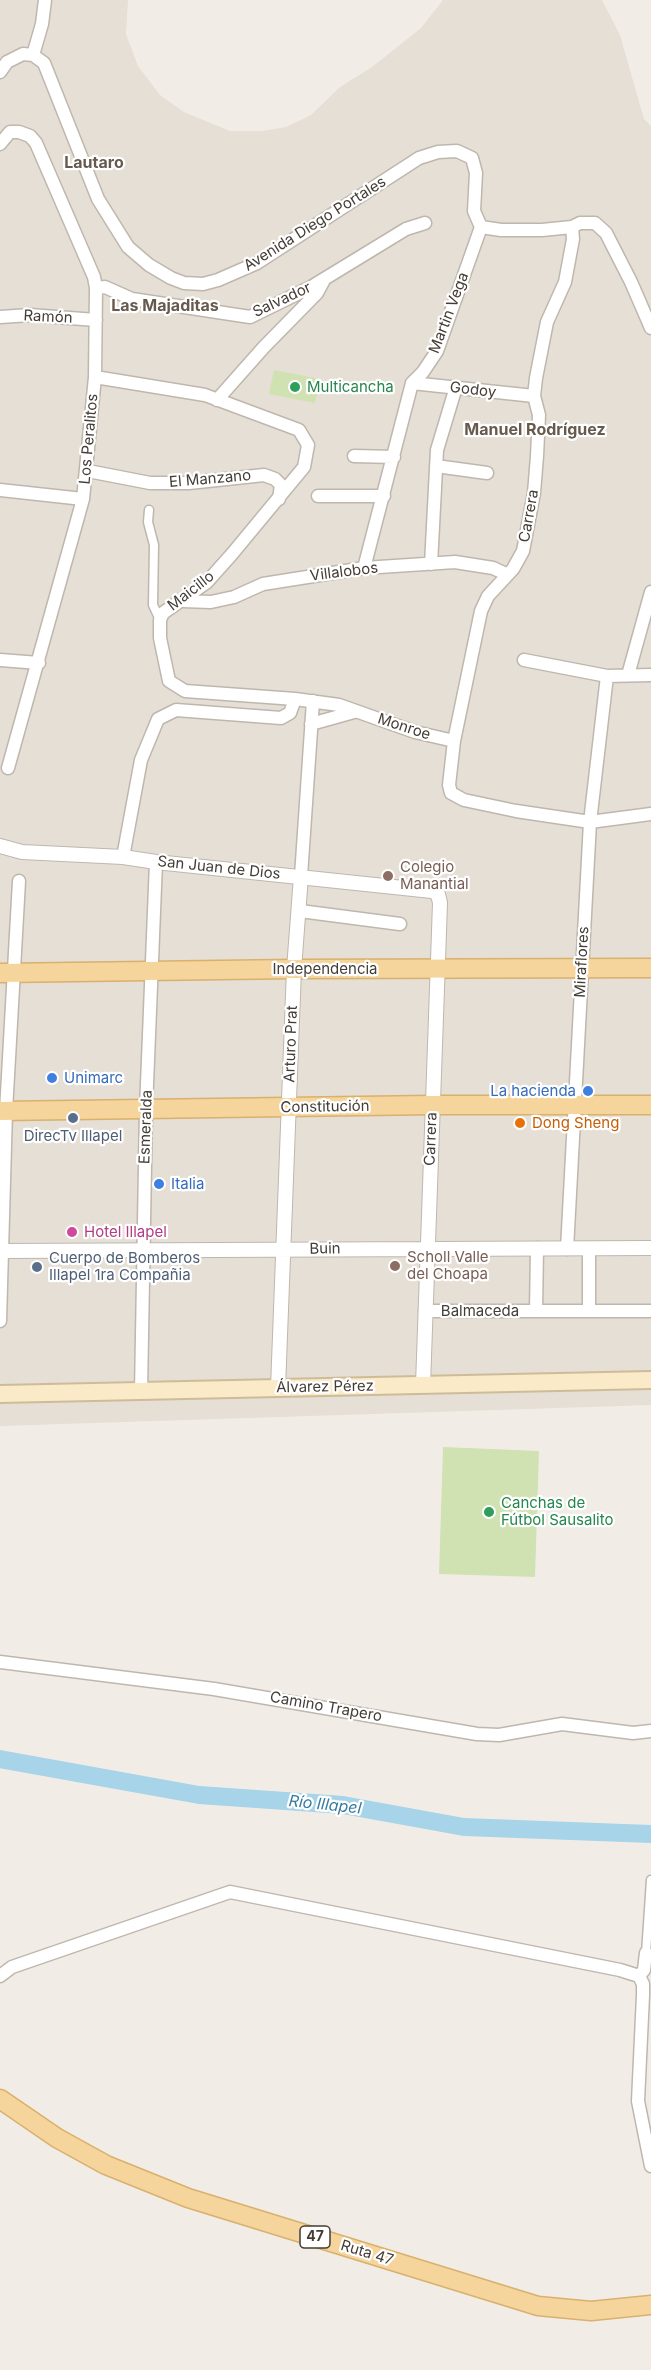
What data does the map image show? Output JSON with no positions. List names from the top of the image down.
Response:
{
  "streets": {
    "main road": [
      "Independencia",
      "Constitución",
      "Álvarez Pérez",
      "47",
      "Ruta 47"
    ],
    "street": [
      "Avenida Diego Portales",
      "Salvador",
      "Martin Vega",
      "Ramón",
      "Godoy",
      "Los Peralitos",
      "El Manzano",
      "Carrera",
      "Villalobos",
      "Maicillo",
      "Monroe",
      "San Juan de Dios",
      "Miraflores",
      "Arturo Prat",
      "Esmeralda",
      "Buin",
      "Balmaceda",
      "Camino Trapero"
    ]
  },
  "crossings": [
    ["Avenida Diego Portales", "Martin Vega"],
    ["Salvador", "Los Peralitos"],
    ["Salvador", "Maicillo"],
    ["Martin Vega", "Godoy"],
    ["Martin Vega", "Villalobos"],
    ["Ramón", "Los Peralitos"],
    ["Godoy", "Carrera"],
    ["Los Peralitos", "El Manzano"],
    ["Los Peralitos", "Maicillo"],
    ["El Manzano", "Maicillo"],
    ["Carrera", "Villalobos"],
    ["Carrera", "Monroe"],
    ["Carrera", "San Juan de Dios"],
    ["Carrera", "Miraflores"],
    ["Carrera", "Independencia"],
    ["Carrera", "Constitución"],
    ["Carrera", "Buin"],
    ["Carrera", "Balmaceda"],
    ["Carrera", "Álvarez Pérez"],
    ["Villalobos", "Maicillo"],
    ["Maicillo", "Monroe"],
    ["Monroe", "Arturo Prat"],
    ["San Juan de Dios", "Arturo Prat"],
    ["San Juan de Dios", "Esmeralda"],
    ["Miraflores", "Independencia"],
    ["Miraflores", "Constitución"],
    ["Miraflores", "Buin"],
    ["Independencia", "Arturo Prat"],
    ["Independencia", "Esmeralda"],
    ["Arturo Prat", "Constitución"],
    ["Arturo Prat", "Buin"],
    ["Arturo Prat", "Álvarez Pérez"],
    ["Constitución", "Esmeralda"],
    ["Esmeralda", "Buin"],
    ["Esmeralda", "Álvarez Pérez"]
  ],
  "districts": ["Lautaro", "Las Majaditas", "Manuel Rodríguez"],
  "water": ["Río Illapel"],
  "places": [
    "Multicancha",
    "Colegio Manantial",
    "Unimarc",
    "La hacienda",
    "DirecTv Illapel",
    "Dong Sheng",
    "Italia",
    "Hotel Illapel",
    "Scholl Valle del Choapa",
    "Cuerpo de Bomberos Illapel 1ra Compañia",
    "Canchas de Fútbol Sausalito"
  ]
}
